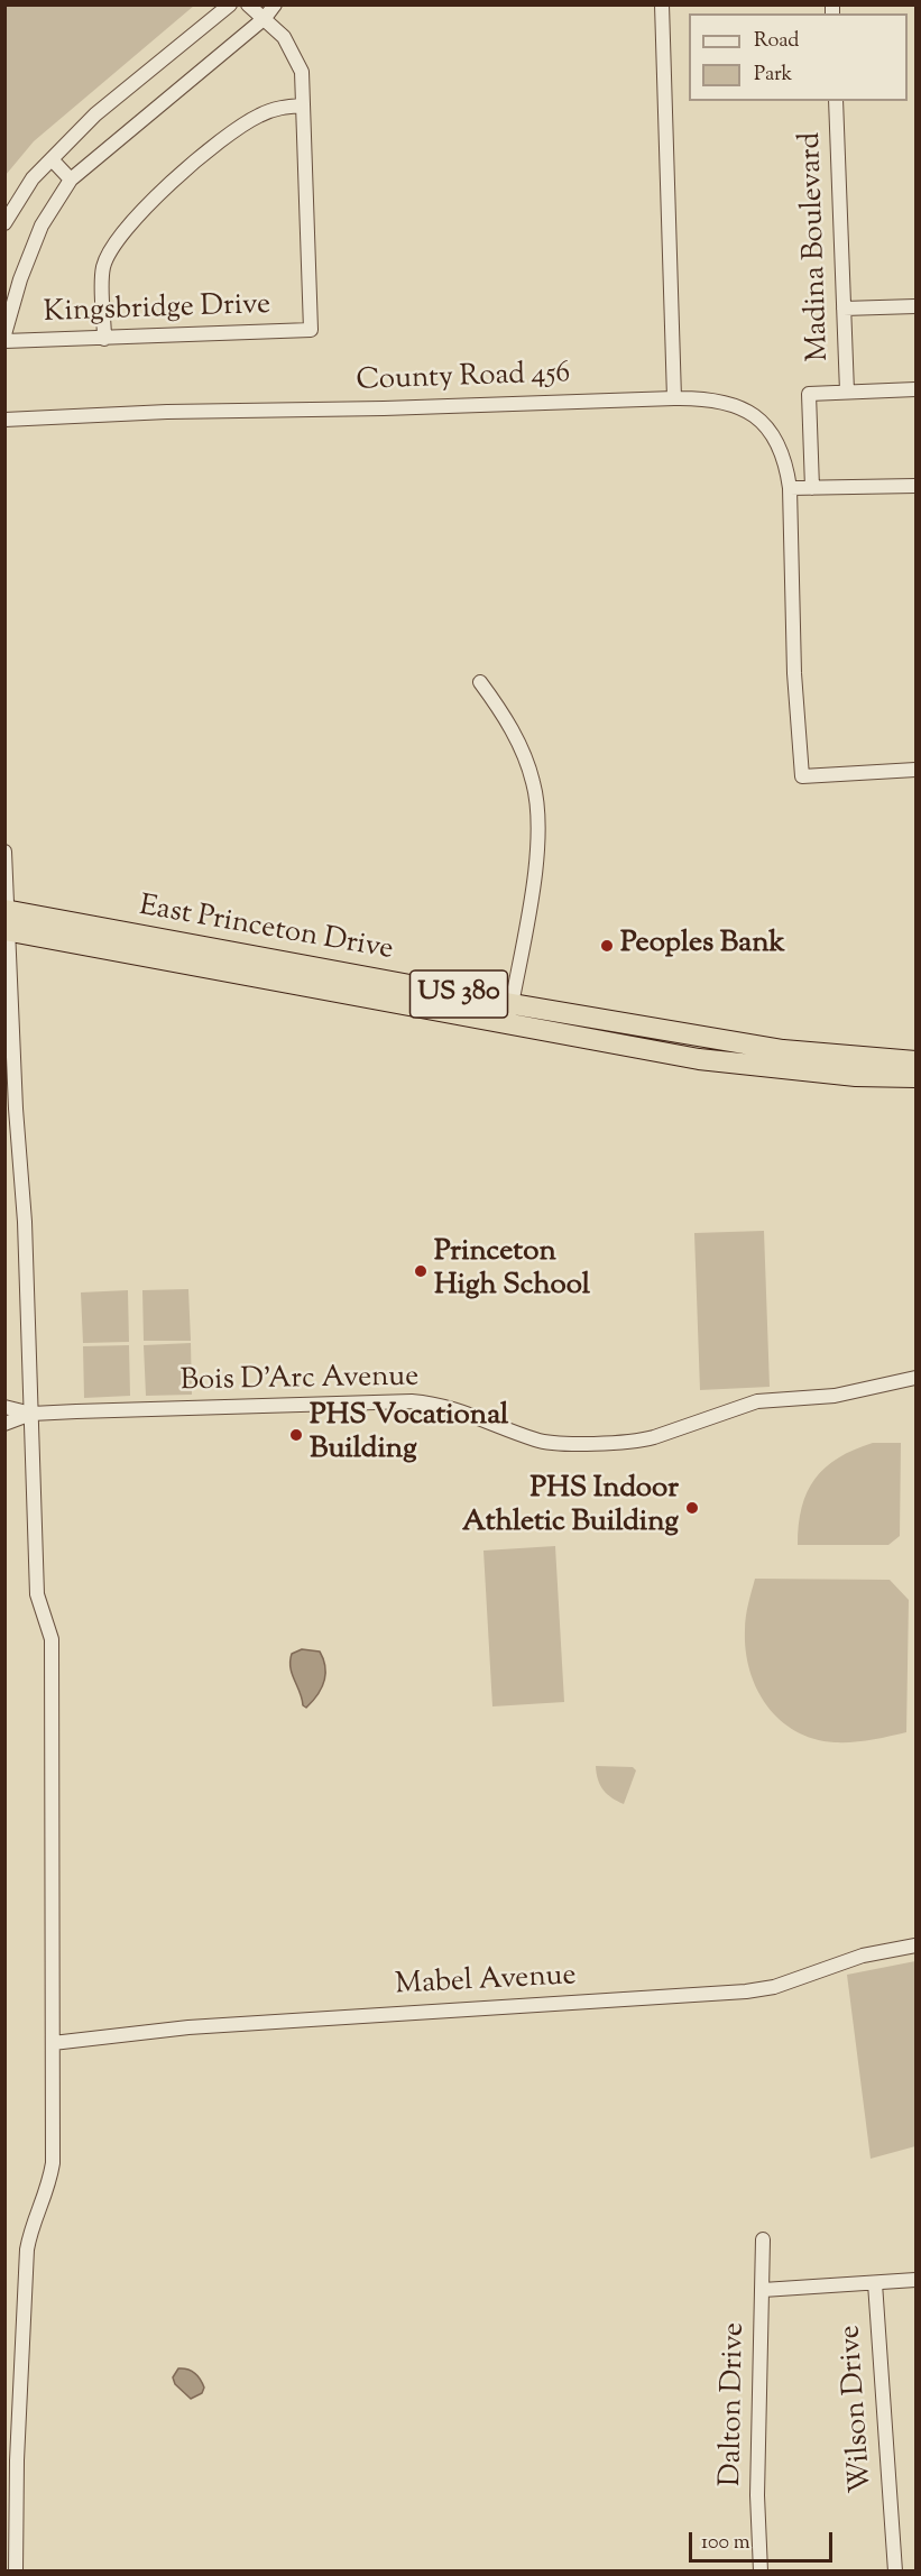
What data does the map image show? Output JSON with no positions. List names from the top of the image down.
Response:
{
  "streets": {
    "highway": ["East Princeton Drive", "US 380"],
    "street": [
      "Madina Boulevard",
      "Kingsbridge Drive",
      "County Road 456",
      "Bois D'Arc Avenue",
      "Mabel Avenue",
      "Dalton Drive",
      "Wilson Drive"
    ]
  },
  "places": [
    "Peoples Bank",
    "Princeton High School",
    "PHS Vocational Building",
    "PHS Indoor Athletic Building"
  ],
  "legend": ["Road", "Park"],
  "scale_bar": "100 m"
}
